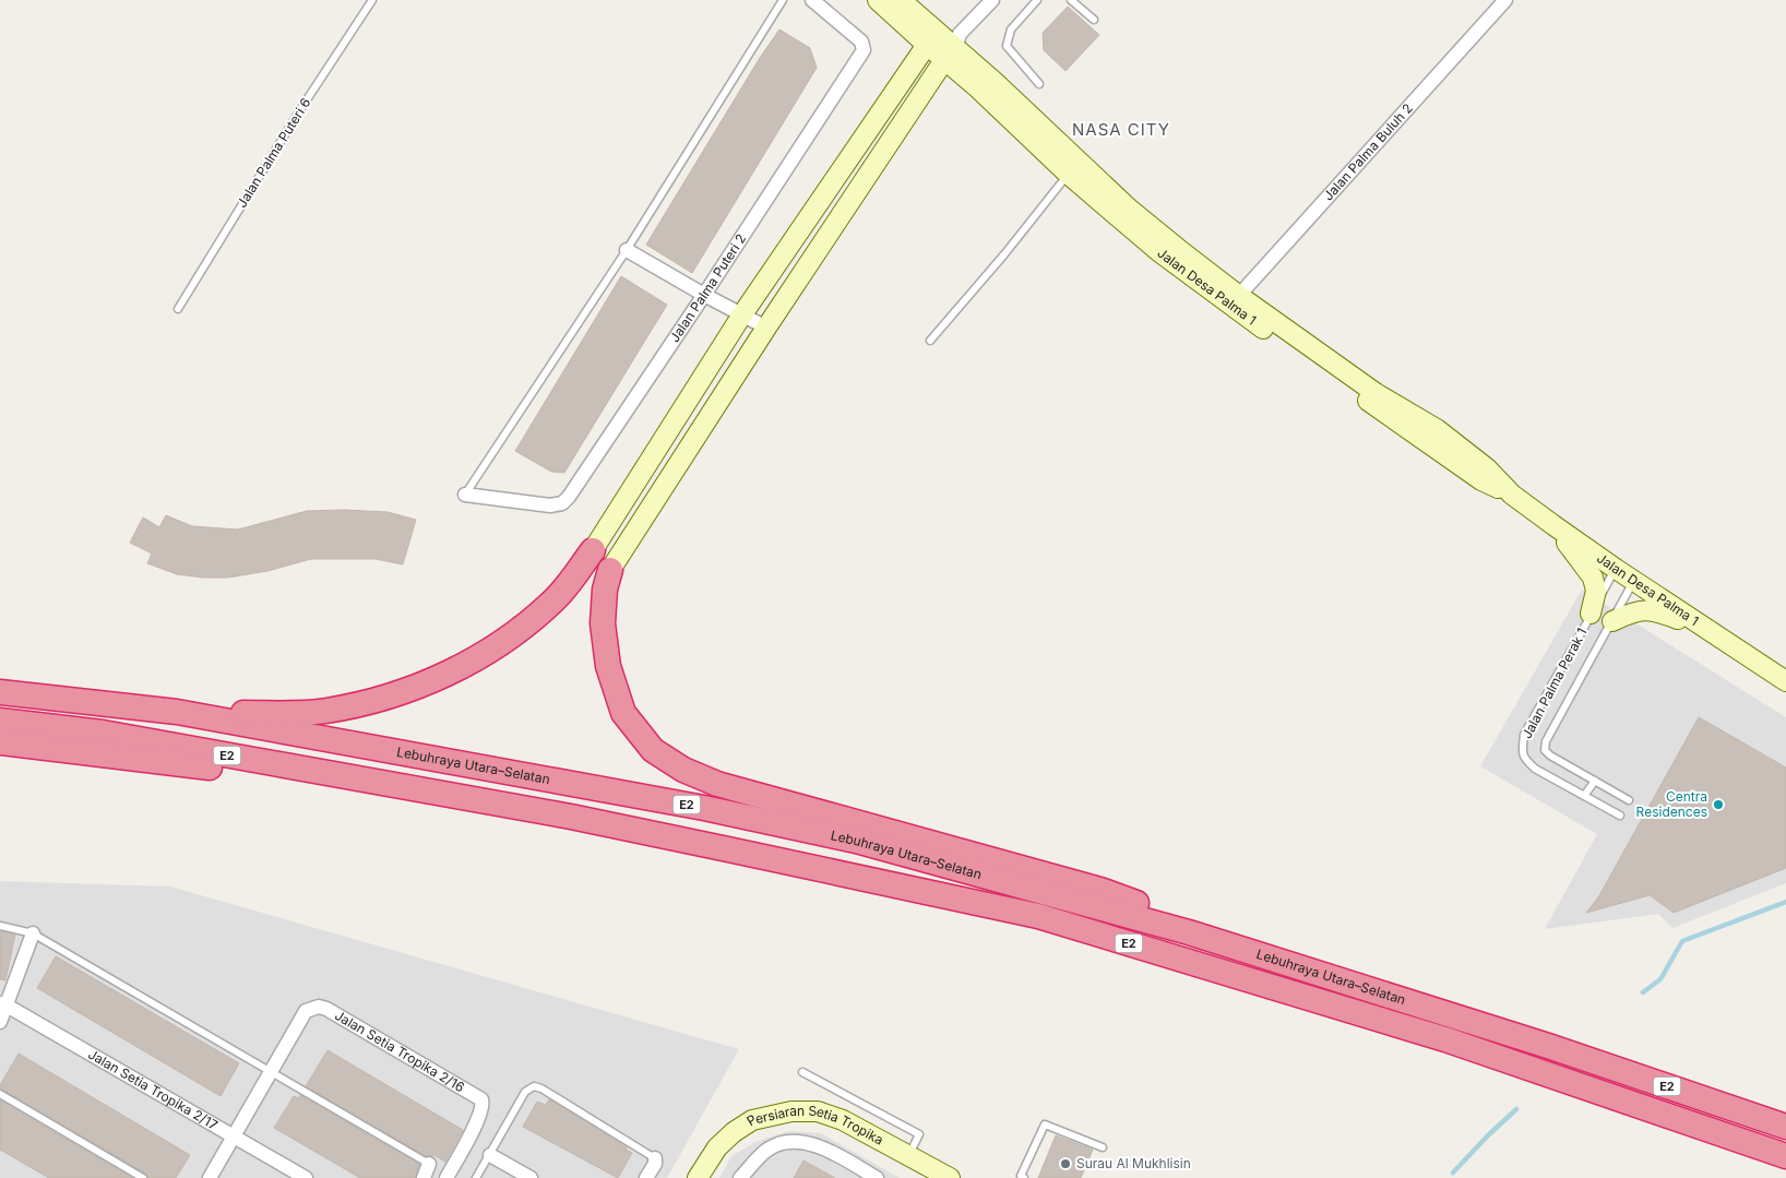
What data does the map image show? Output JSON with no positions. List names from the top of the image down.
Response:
{
  "streets": {
    "highway": ["E2", "Lebuhraya Utara–Selatan"],
    "street": [
      "Jalan Palma Buluh 2",
      "Jalan Desa Palma 1",
      "Jalan Palma Puteri 2",
      "Jalan Setia Tropika 2/16",
      "Jalan Setia Tropika 2/17",
      "Persiaran Setia Tropika"
    ],
    "lane": ["Jalan Palma Puteri 6", "Jalan Palma Perak 1"]
  },
  "crossings": [
    ["Jalan Palma Buluh 2", "Jalan Desa Palma 1"],
    ["Jalan Desa Palma 1", "Jalan Palma Perak 1"]
  ],
  "districts": ["NASA CITY"],
  "places": ["Centra Residences", "Surau Al Mukhlisin"]
}
